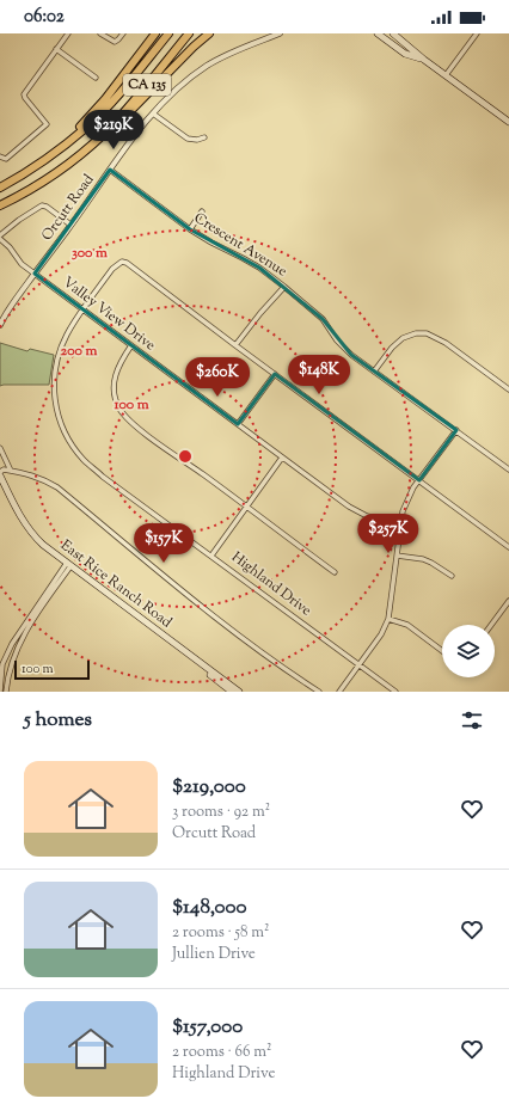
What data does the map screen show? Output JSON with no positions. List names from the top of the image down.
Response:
{
  "streets": {
    "highway": ["CA 135"],
    "main road": ["East Rice Ranch Road"],
    "street": [
      "Orcutt Road",
      "Crescent Avenue",
      "Valley View Drive",
      "Highland Drive"
    ]
  },
  "crossings": [
    ["Orcutt Road", "Crescent Avenue"],
    ["Orcutt Road", "Valley View Drive"],
    ["Valley View Drive", "Highland Drive"]
  ],
  "scale_bar": "100 m",
  "page": {
    "status": "06:02",
    "price": [
      "$219K",
      "$148K",
      "$260K",
      "$257K",
      "$157K"
    ],
    "scale": "100 m",
    "heading": "5 homes",
    "list": [
      {
        "name": "$219,000",
        "note": "3 rooms · 92 m² · Orcutt Road"
      },
      {
        "name": "$148,000",
        "note": "2 rooms · 58 m² · Jullien Drive"
      },
      {
        "name": "$157,000",
        "note": "2 rooms · 66 m² · Highland Drive"
      }
    ]
  },
  "rings": ["300 m", "200 m", "100 m"]
}
